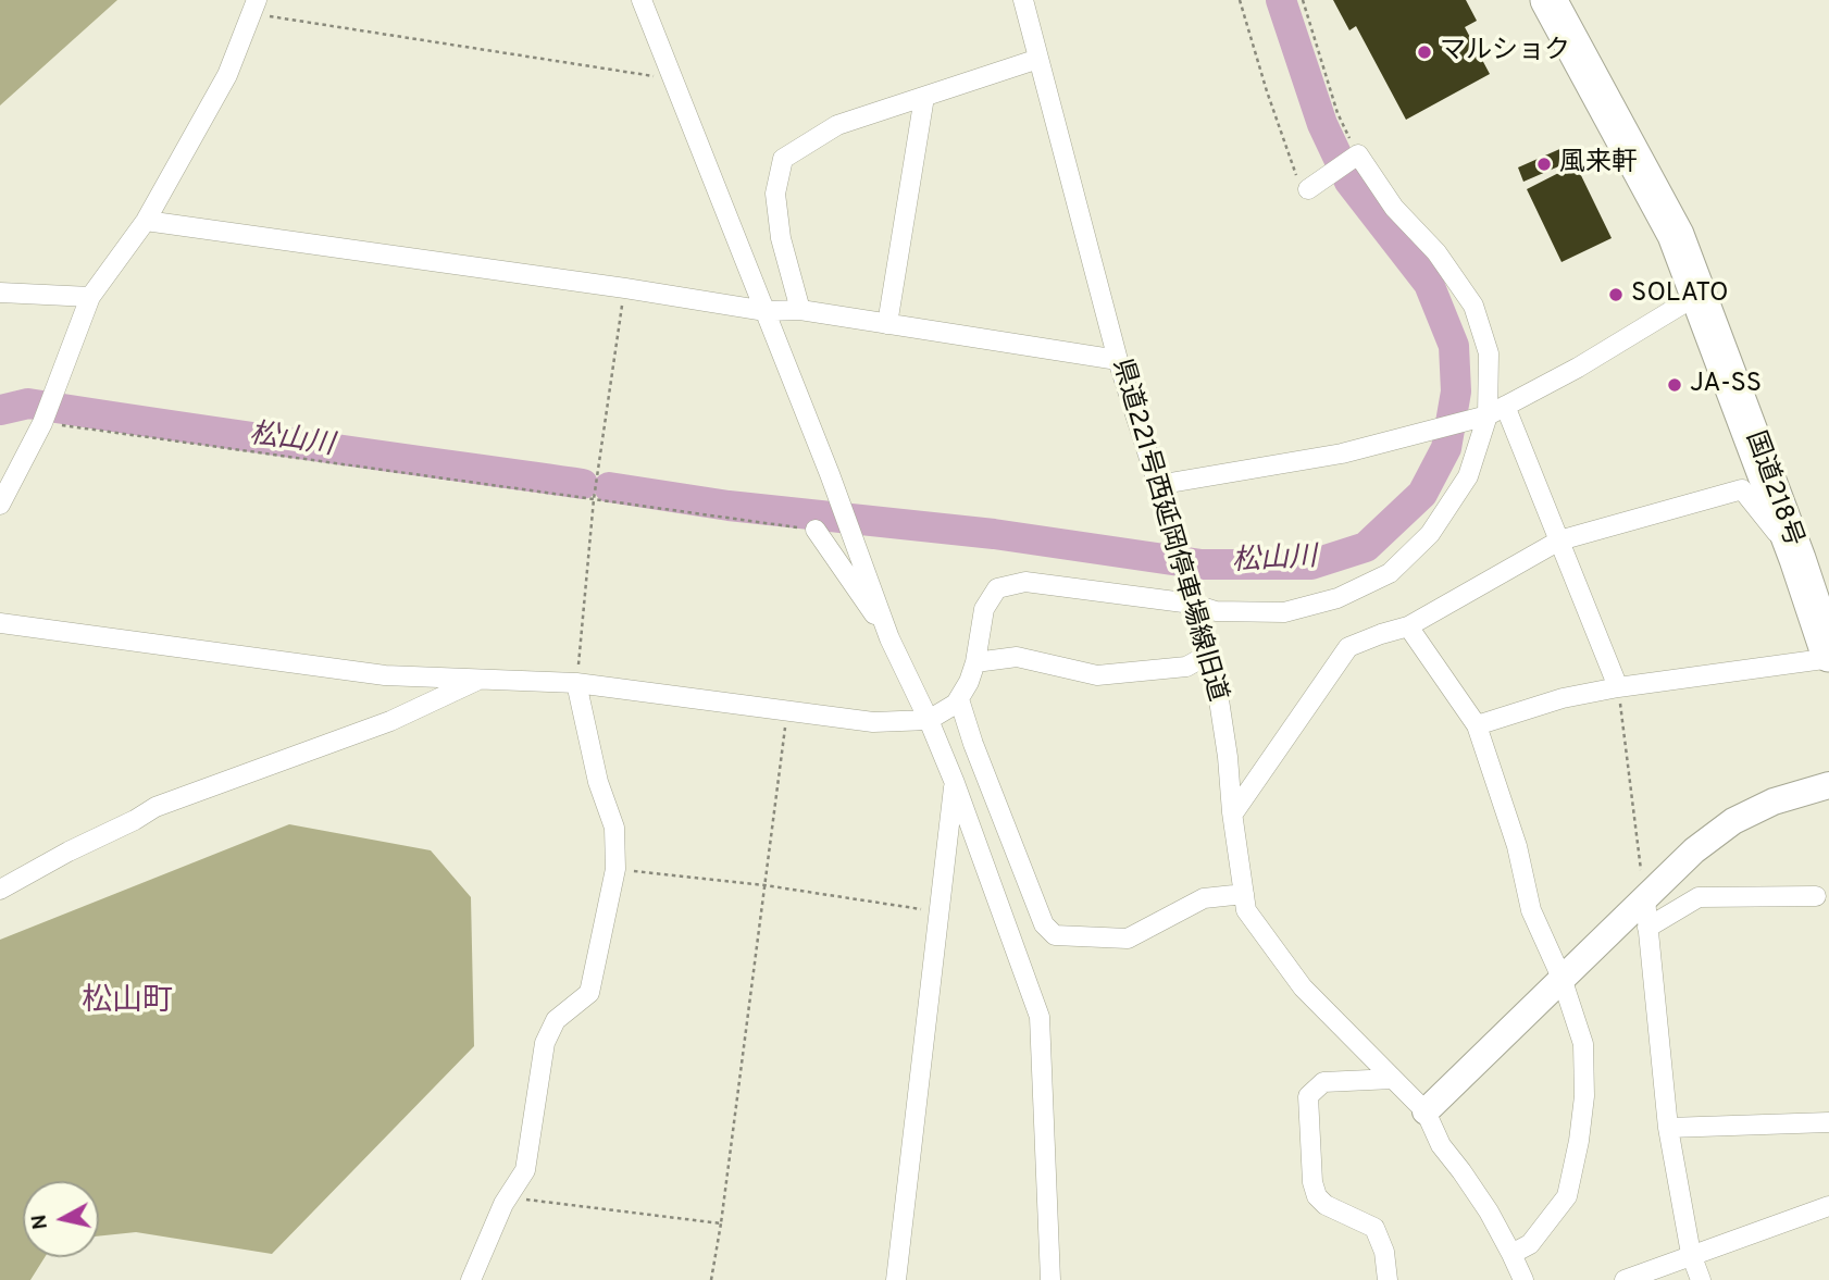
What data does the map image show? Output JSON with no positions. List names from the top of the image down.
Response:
{
  "streets": {
    "highway": ["国道218号"],
    "street": ["県道221号西延岡停車場線旧道"]
  },
  "districts": ["松山町"],
  "water": ["松山川"],
  "places": [
    "マルショク",
    "風来軒",
    "SOLATO",
    "JA-SS"
  ],
  "north": "left"
}
